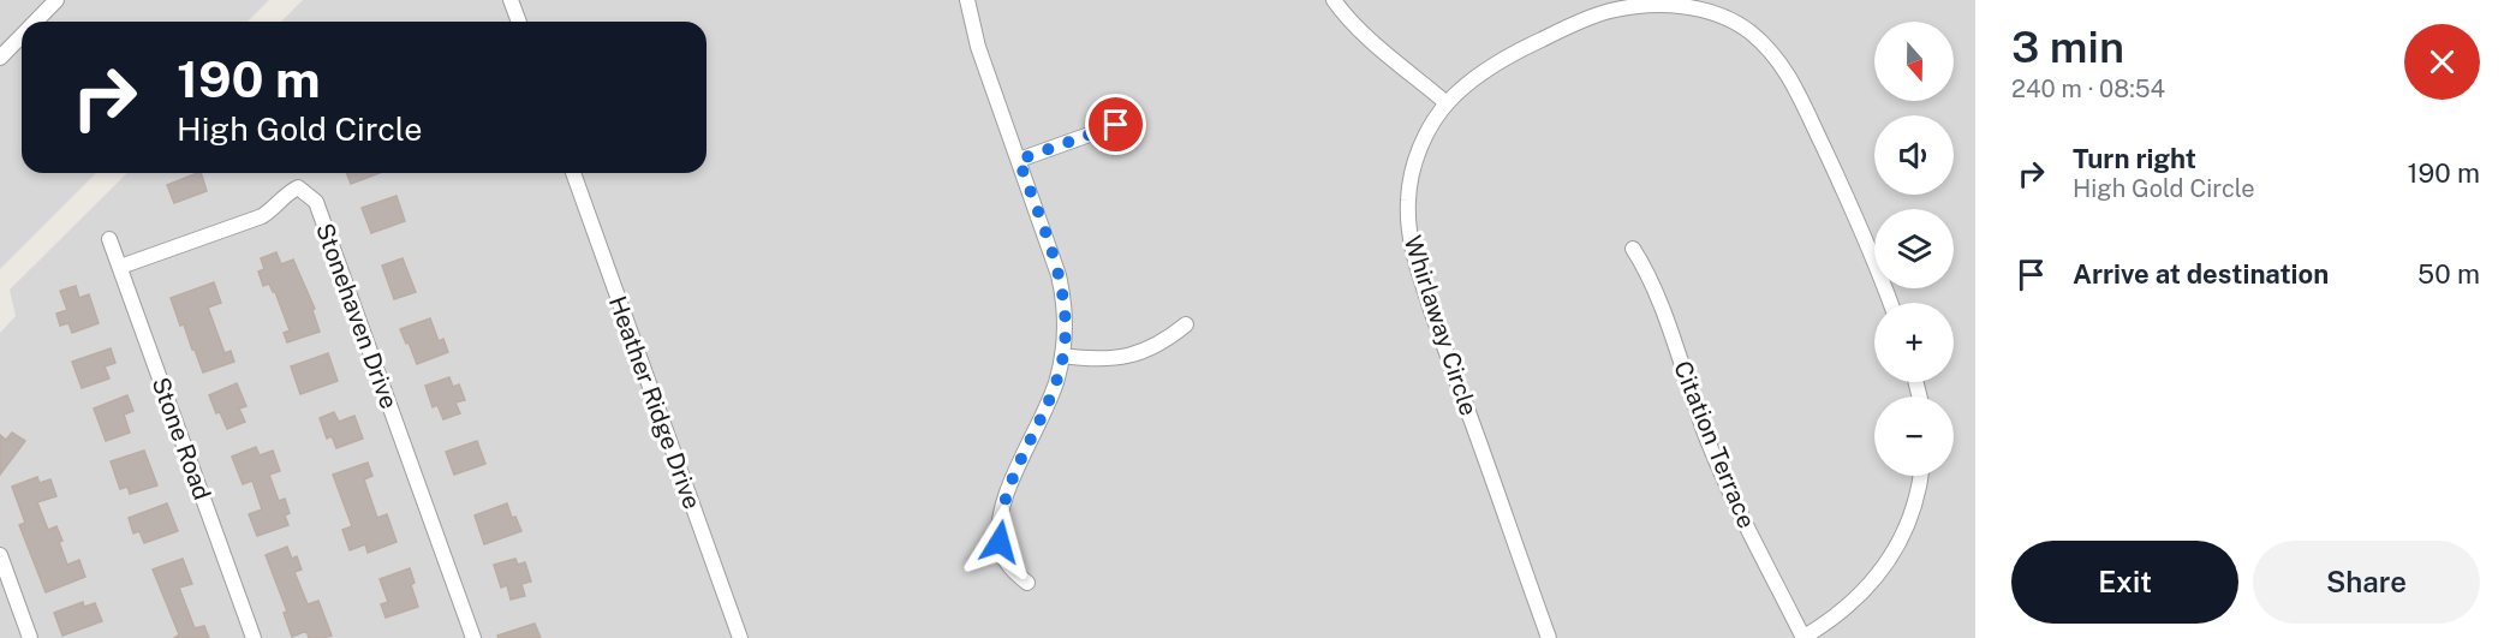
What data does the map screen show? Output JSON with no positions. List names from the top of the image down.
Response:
{
  "streets": {
    "street": [
      "Stonehaven Drive",
      "Whirlaway Circle",
      "Heather Ridge Drive",
      "Stone Road",
      "Citation Terrace"
    ]
  },
  "crossings": [
    ["Stonehaven Drive", "Stone Road"]
  ],
  "north": "bottom",
  "page": {
    "heading": ["3 min", "240 m · 08:54"],
    "map_buttons": ["+", "−"],
    "turn": ["190 m", "High Gold Circle"],
    "list": [
      {
        "name": "Turn right",
        "note": "High Gold Circle",
        "value": "190 m"
      },
      {
        "name": "Arrive at destination",
        "value": "50 m"
      }
    ],
    "buttons": ["Exit", "Share"]
  }
}
